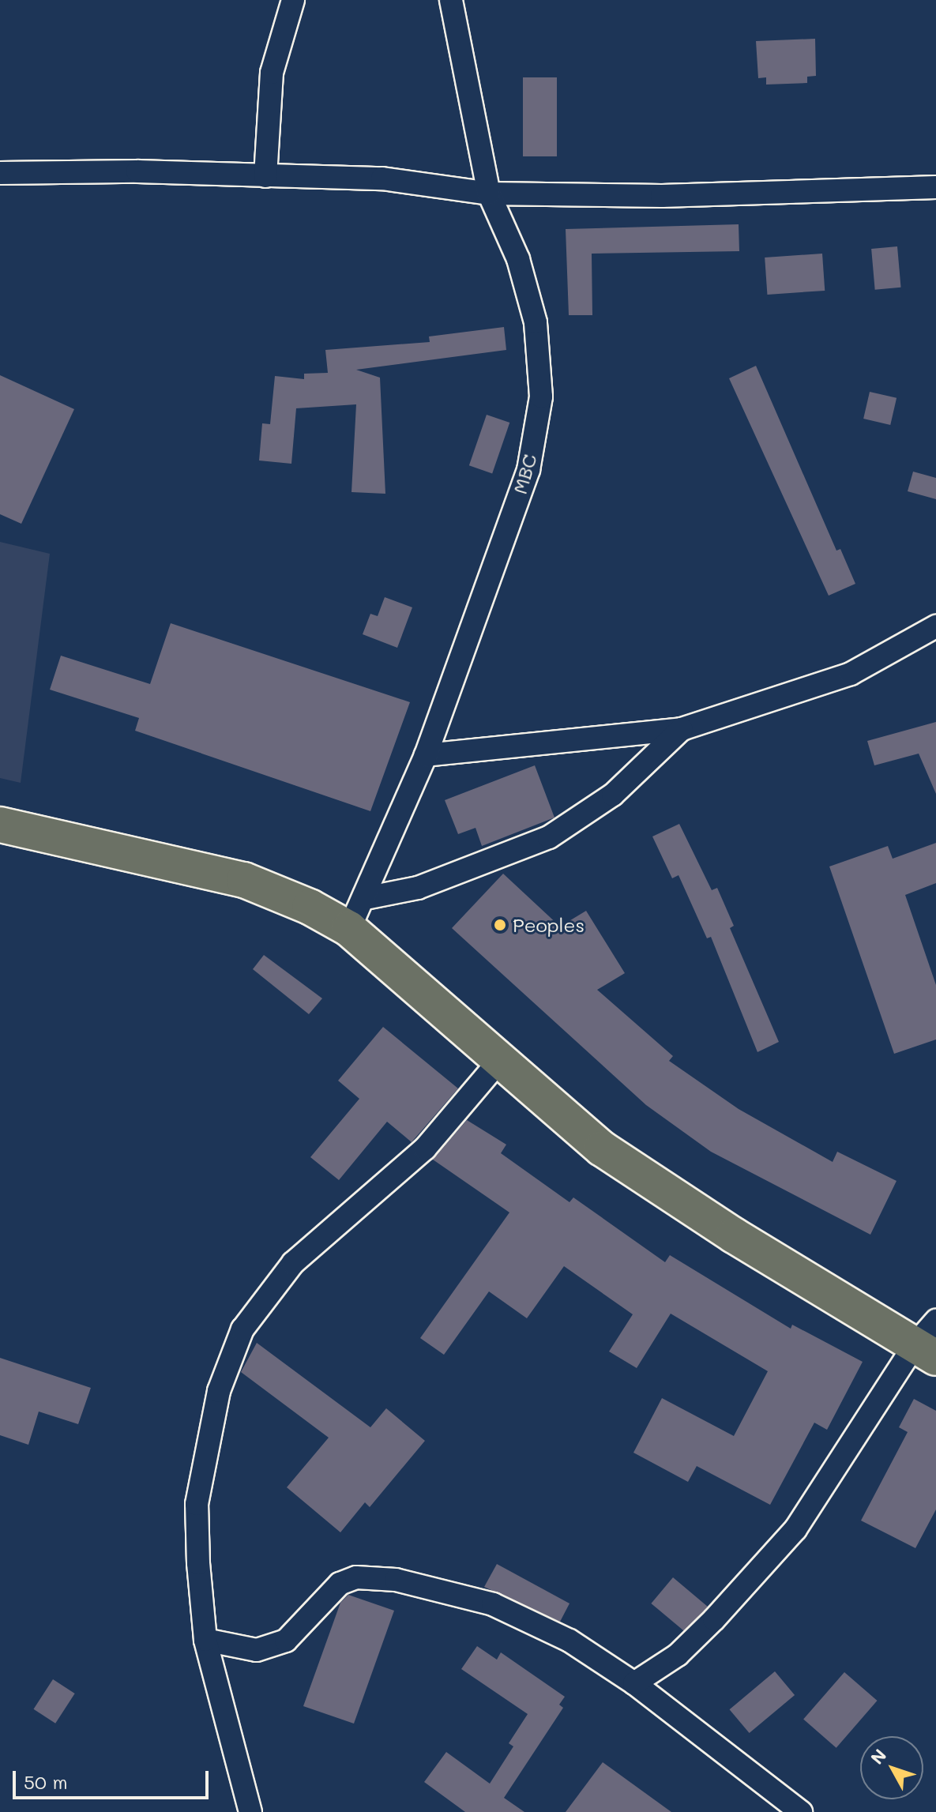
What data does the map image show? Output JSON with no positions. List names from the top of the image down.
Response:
{
  "streets": {
    "street": ["MBC"]
  },
  "places": ["Peoples"],
  "scale_bar": "50 m",
  "north": "top left"
}
